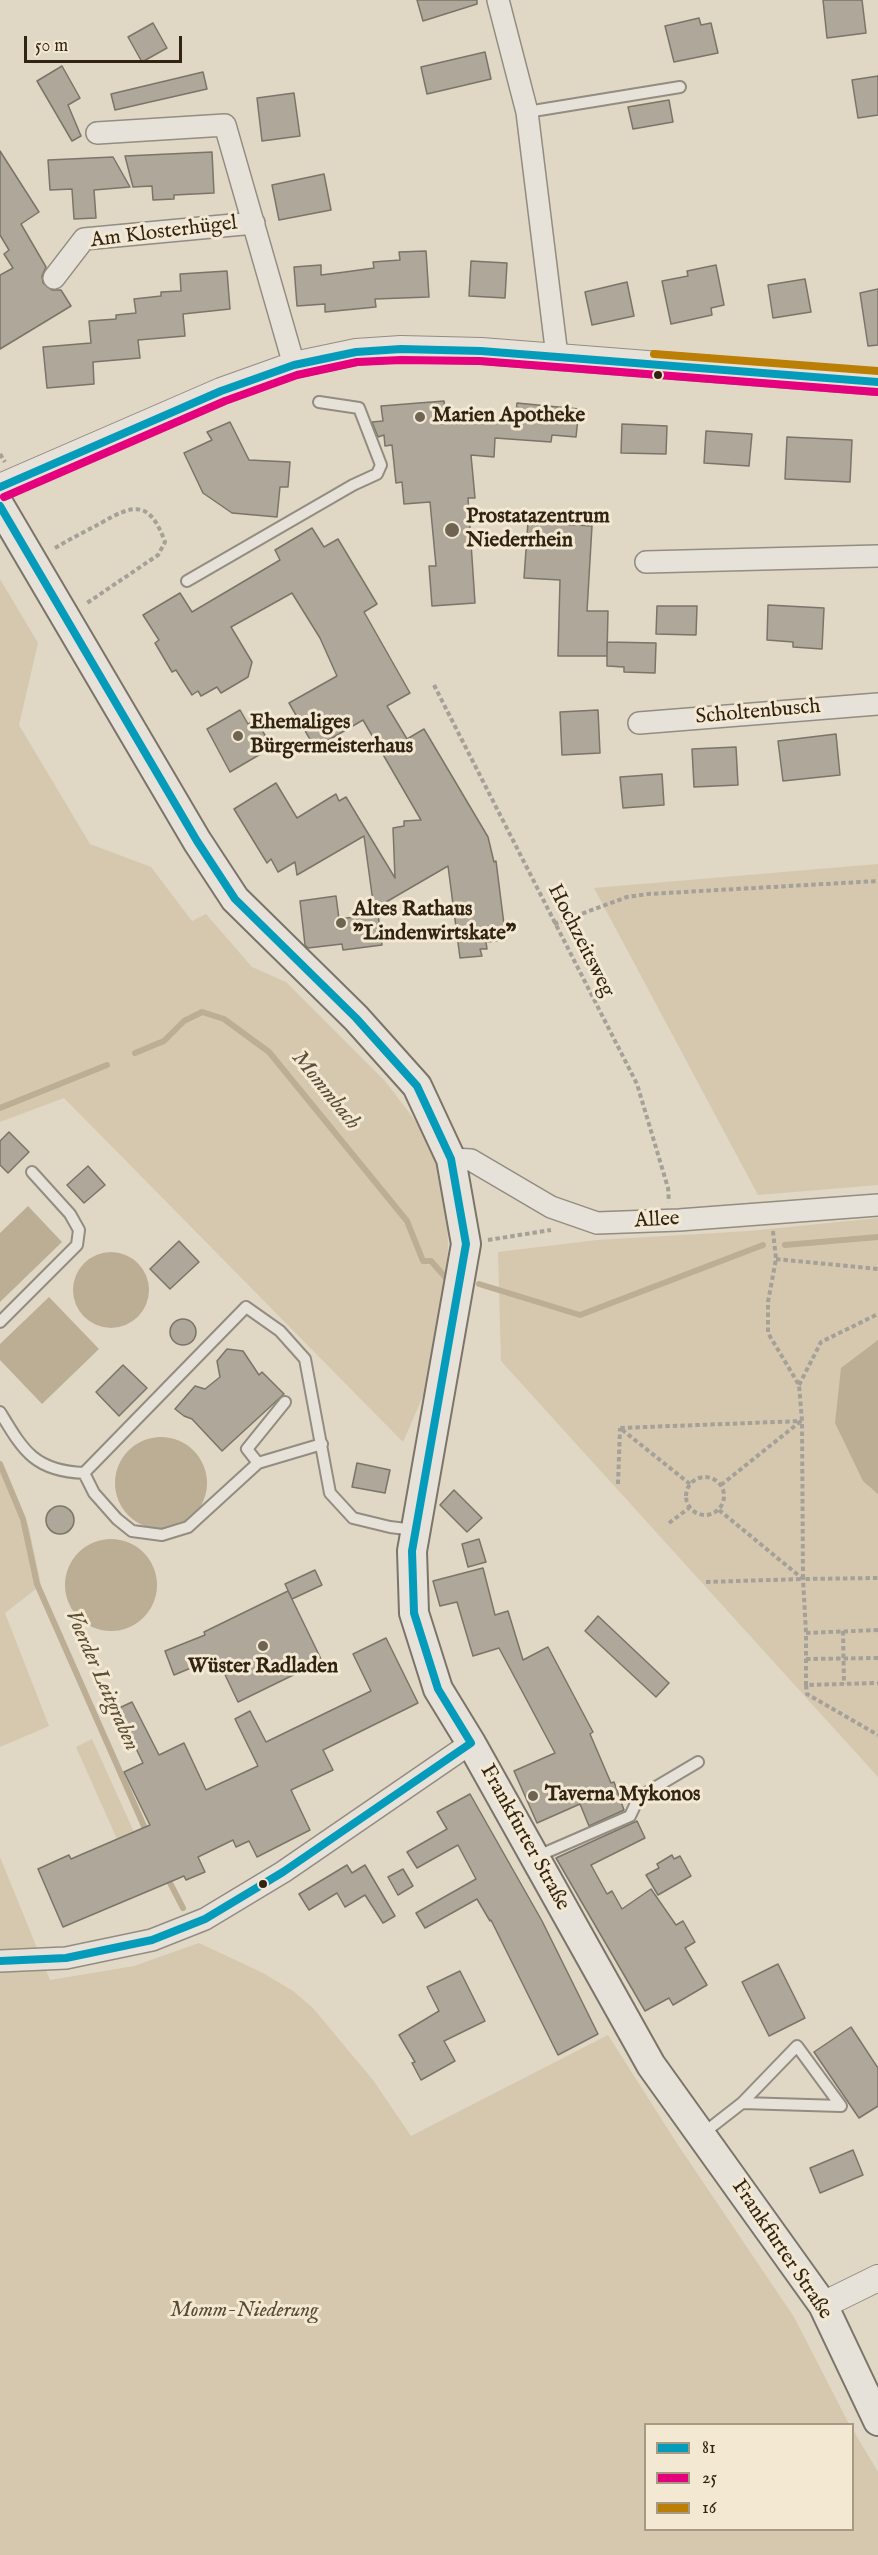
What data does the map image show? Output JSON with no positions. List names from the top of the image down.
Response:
{
  "streets": {
    "main road": ["Frankfurter Straße"],
    "street": ["Am Klosterhügel", "Scholtenbusch", "Allee"],
    "path": ["Hochzeitsweg"]
  },
  "crossings": [
    ["Hochzeitsweg", "Allee"],
    ["Allee", "Frankfurter Straße"]
  ],
  "water": ["Mommbach", "Voerder Leitgraben"],
  "parks": ["Momm-Niederung"],
  "places": [
    "Marien Apotheke",
    "Prostatazentrum Niederrhein",
    "Ehemaliges Bürgermeisterhaus",
    "Altes Rathaus \"Lindenwirtskate\"",
    "Wüster Radladen",
    "Taverna Mykonos"
  ],
  "lines": ["transit line 81", "transit line 16", "transit line 25"],
  "legend": ["81", "25", "16"],
  "scale_bar": "50 m"
}
